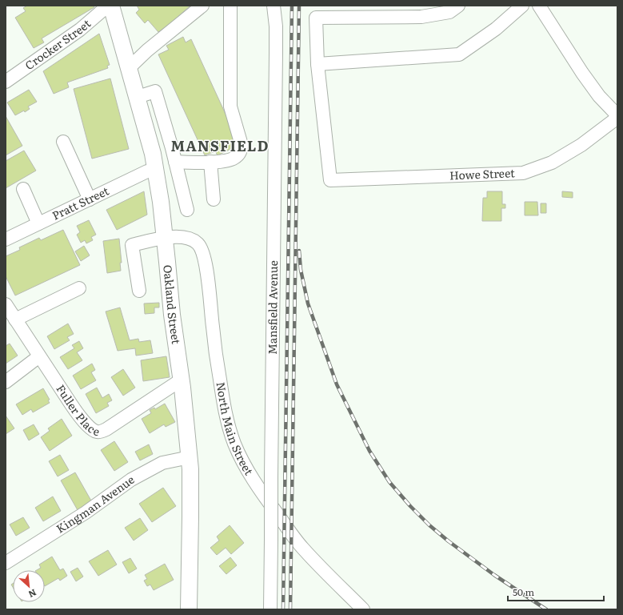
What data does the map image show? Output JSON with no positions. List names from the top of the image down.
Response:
{
  "streets": {
    "main road": ["Oakland Street"],
    "street": [
      "Crocker Street",
      "Howe Street",
      "Pratt Street",
      "Mansfield Avenue",
      "Fuller Place",
      "North Main Street",
      "Kingman Avenue"
    ]
  },
  "crossings": [
    ["Pratt Street", "Oakland Street"],
    ["Oakland Street", "Fuller Place"],
    ["Oakland Street", "North Main Street"],
    ["Oakland Street", "Kingman Avenue"]
  ],
  "districts": ["MANSFIELD"],
  "scale_bar": "50 m",
  "north": "bottom right"
}
